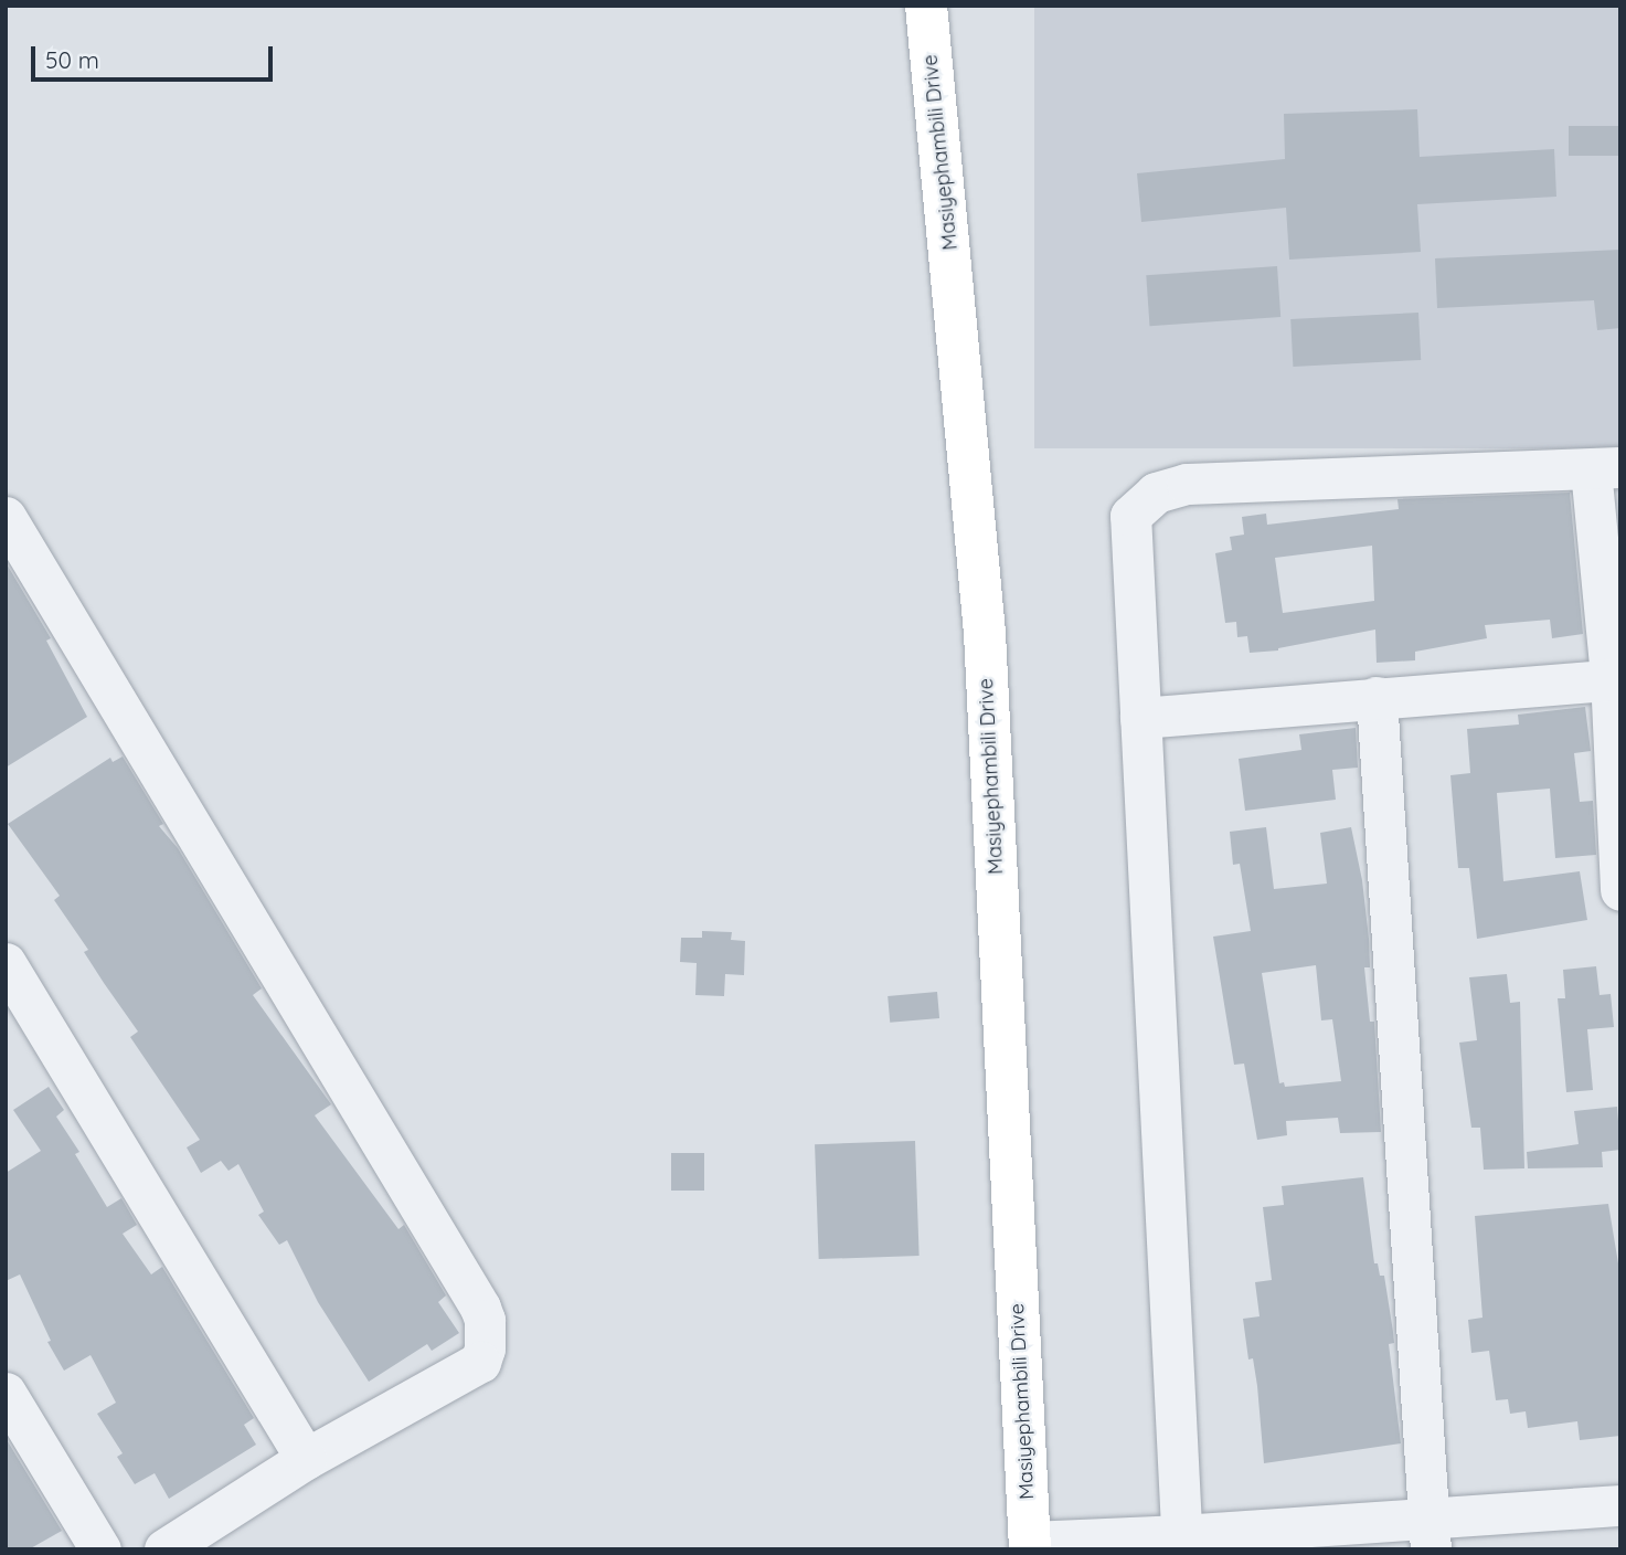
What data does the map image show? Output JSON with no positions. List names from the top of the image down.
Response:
{
  "streets": {
    "main road": ["Masiyephambili Drive"]
  },
  "scale_bar": "50 m"
}
